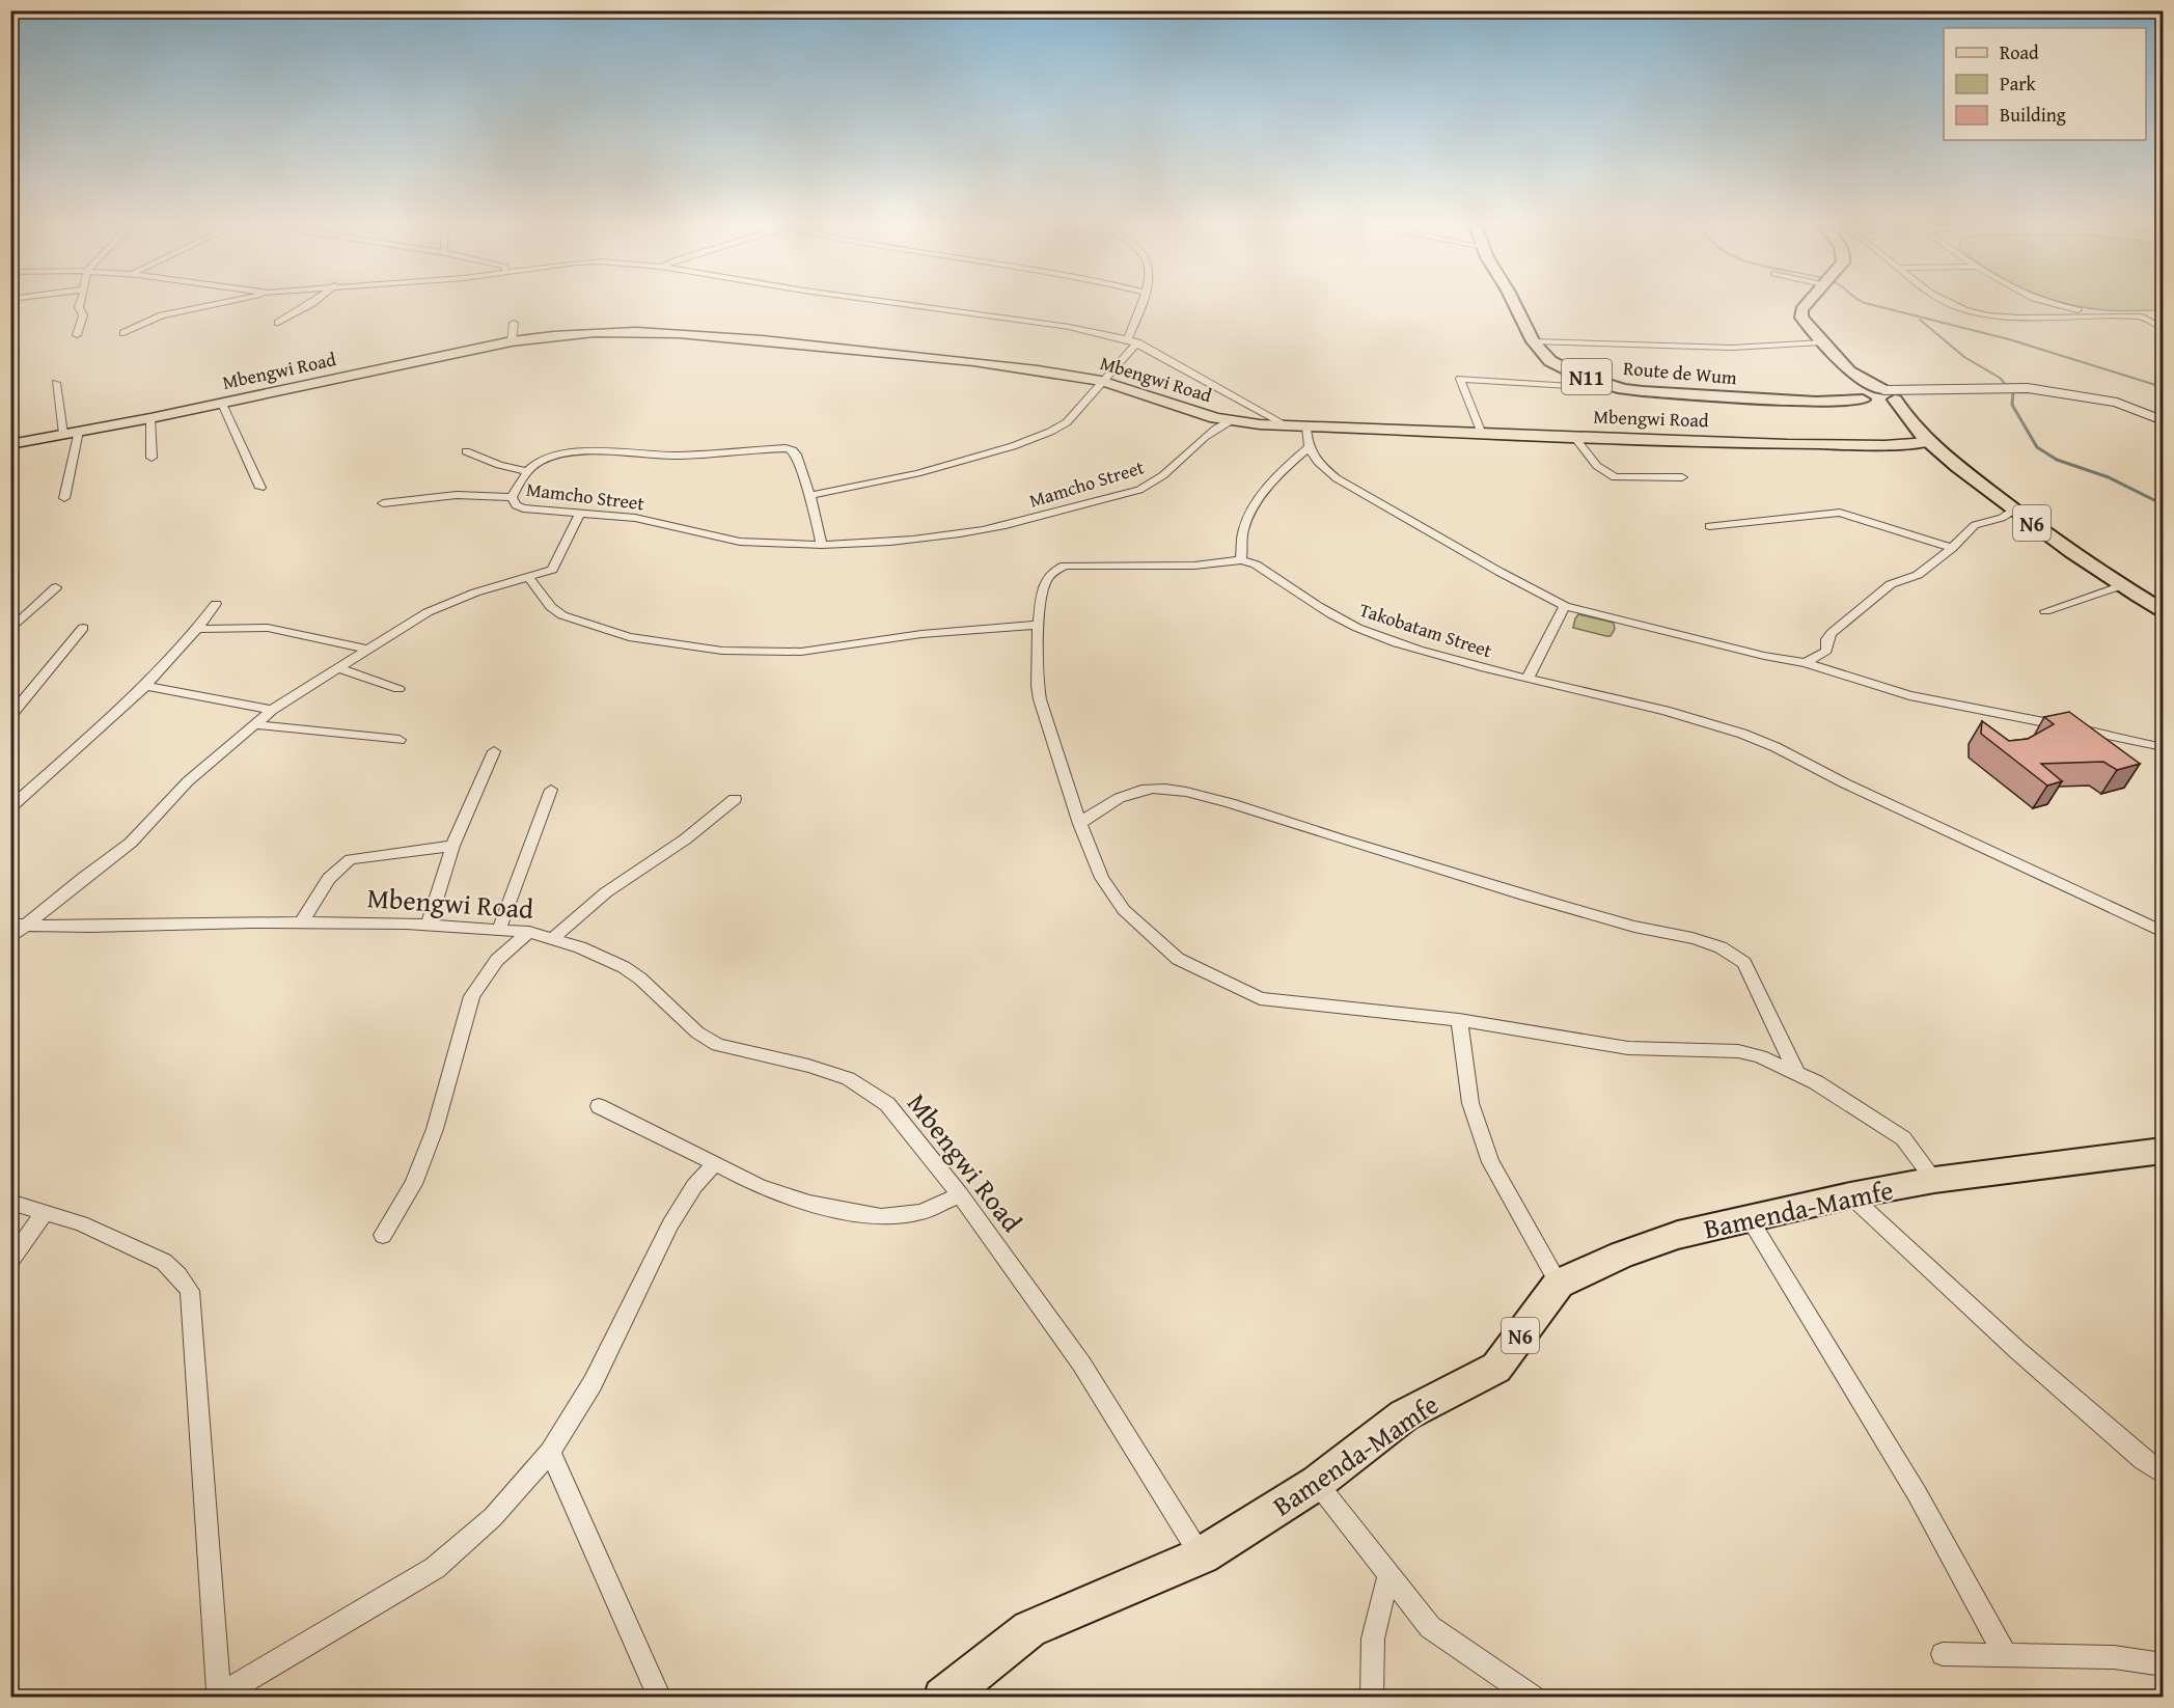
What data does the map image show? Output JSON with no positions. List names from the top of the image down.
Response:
{
  "streets": {
    "highway": [
      "Route de Wum",
      "N11",
      "N6",
      "Bamenda-Mamfe"
    ],
    "main road": ["Mbengwi Road"],
    "street": ["Mamcho Street", "Takobatam Street"]
  },
  "crossings": [
    ["Mbengwi Road", "Mamcho Street"],
    ["Mbengwi Road", "N6"],
    ["Mbengwi Road", "Bamenda-Mamfe"],
    ["Route de Wum", "N6"]
  ],
  "legend": ["Road", "Park", "Building"]
}
